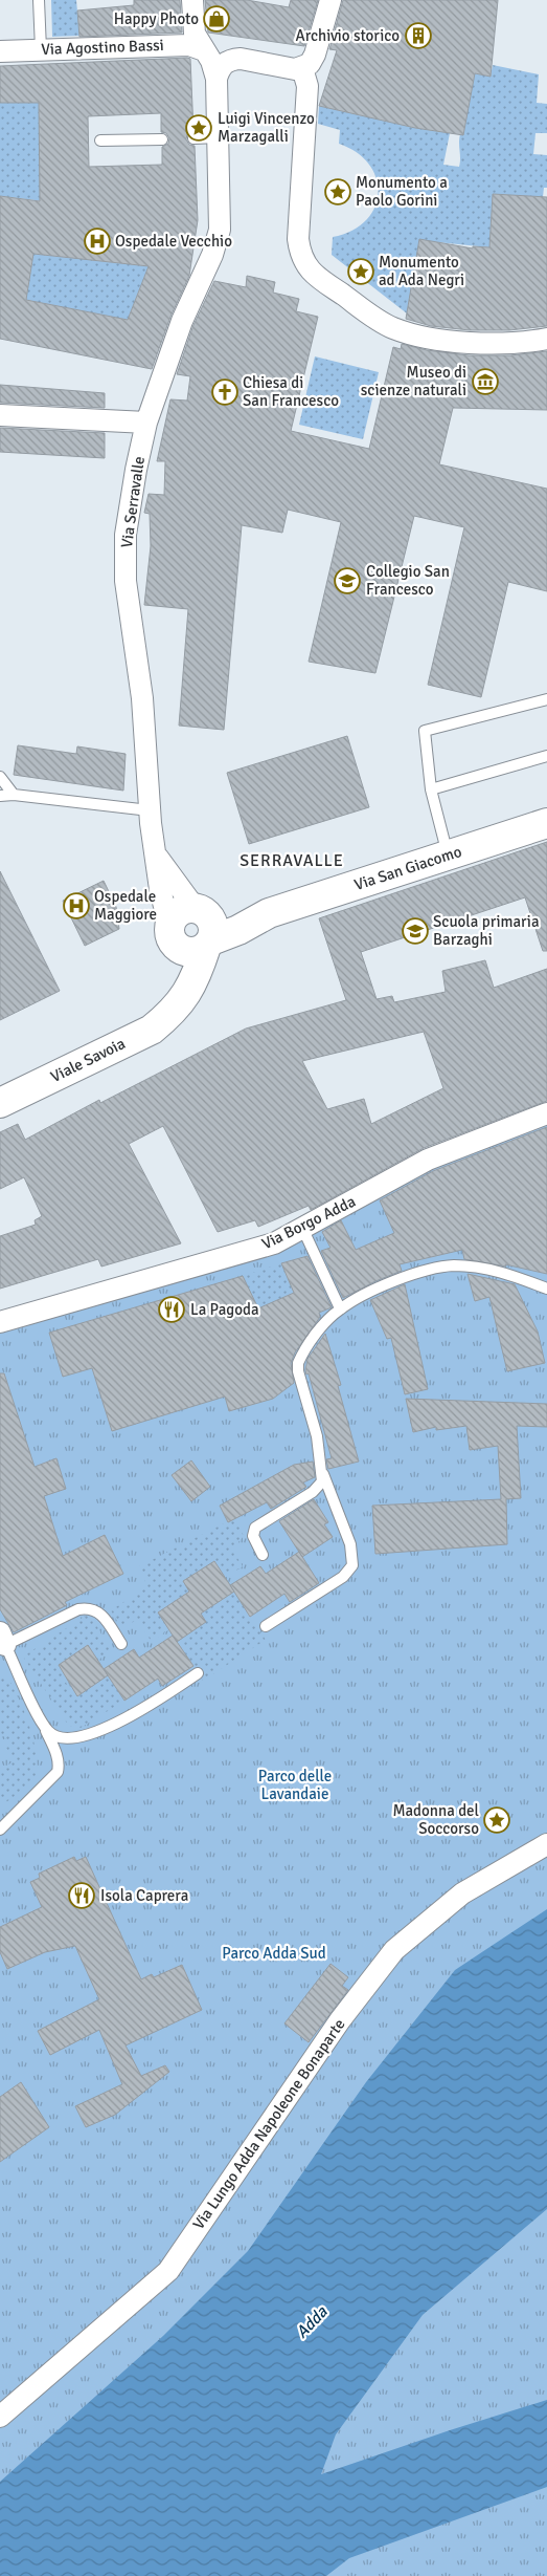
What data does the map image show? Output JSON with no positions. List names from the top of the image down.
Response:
{
  "streets": {
    "street": [
      "Via Agostino Bassi",
      "Via Serravalle",
      "Via San Giacomo",
      "Viale Savoia",
      "Via Borgo Adda",
      "Via Lungo Adda Napoleone Bonaparte"
    ]
  },
  "crossings": [
    ["Via Agostino Bassi", "Via Serravalle"],
    ["Via Serravalle", "Via San Giacomo"],
    ["Via Serravalle", "Viale Savoia"],
    ["Via San Giacomo", "Viale Savoia"]
  ],
  "districts": ["SERRAVALLE"],
  "water": ["Adda"],
  "parks": ["Parco delle Lavandaie", "Parco Adda Sud"],
  "places": {
    "shop": ["Happy Photo"],
    "building": ["Archivio storico"],
    "place": [
      "Luigi Vincenzo Marzagalli",
      "Monumento a Paolo Gorini",
      "Monumento ad Ada Negri",
      "Madonna del Soccorso"
    ],
    "hospital": ["Ospedale Vecchio", "Ospedale Maggiore"],
    "museum": ["Museo di scienze naturali"],
    "church": ["Chiesa di San Francesco"],
    "school or university": ["Collegio San Francesco", "Scuola primaria Barzaghi"],
    "restaurant": ["La Pagoda", "Isola Caprera"]
  }
}
